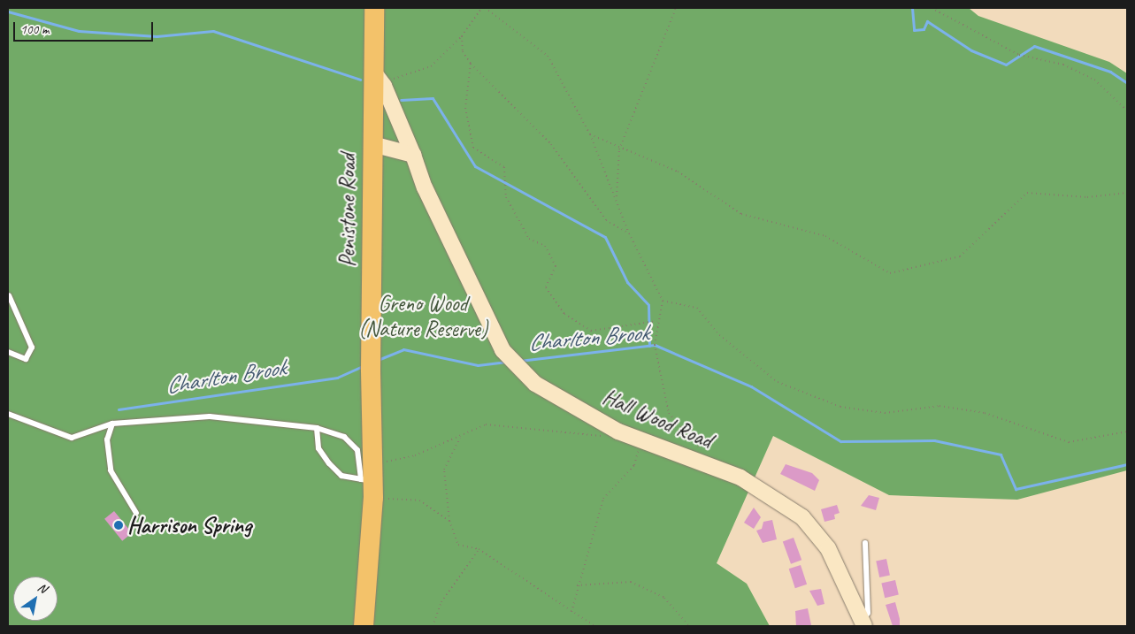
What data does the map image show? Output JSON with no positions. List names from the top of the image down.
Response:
{
  "streets": {
    "highway": ["Penistone Road"],
    "main road": ["Hall Wood Road"]
  },
  "crossings": [
    ["Penistone Road", "Hall Wood Road"]
  ],
  "water": ["Charlton Brook"],
  "parks": ["Greno Wood (Nature Reserve)"],
  "places": ["Harrison Spring"],
  "scale_bar": "100 m",
  "north": "top right"
}
